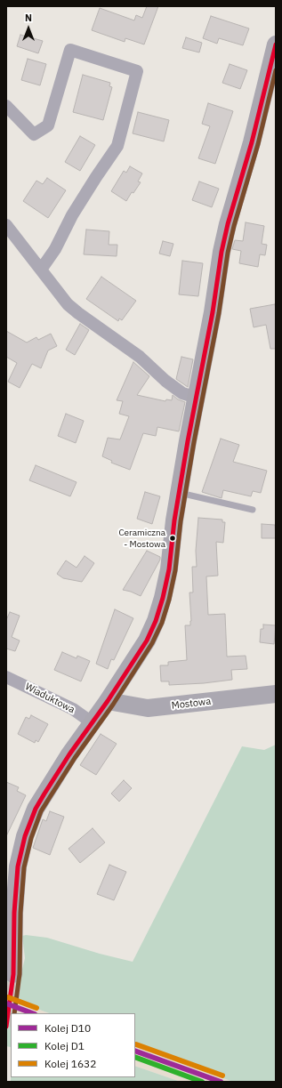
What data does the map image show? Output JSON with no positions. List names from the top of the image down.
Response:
{
  "streets": {
    "street": ["Wiaduktowa", "Mostowa"]
  },
  "places": ["Ceramiczna - Mostowa"],
  "lines": ["rail line 1632", "rail line D10", "rail line D1"],
  "legend": ["Kolej D10", "Kolej D1", "Kolej 1632"],
  "north": "top"
}
